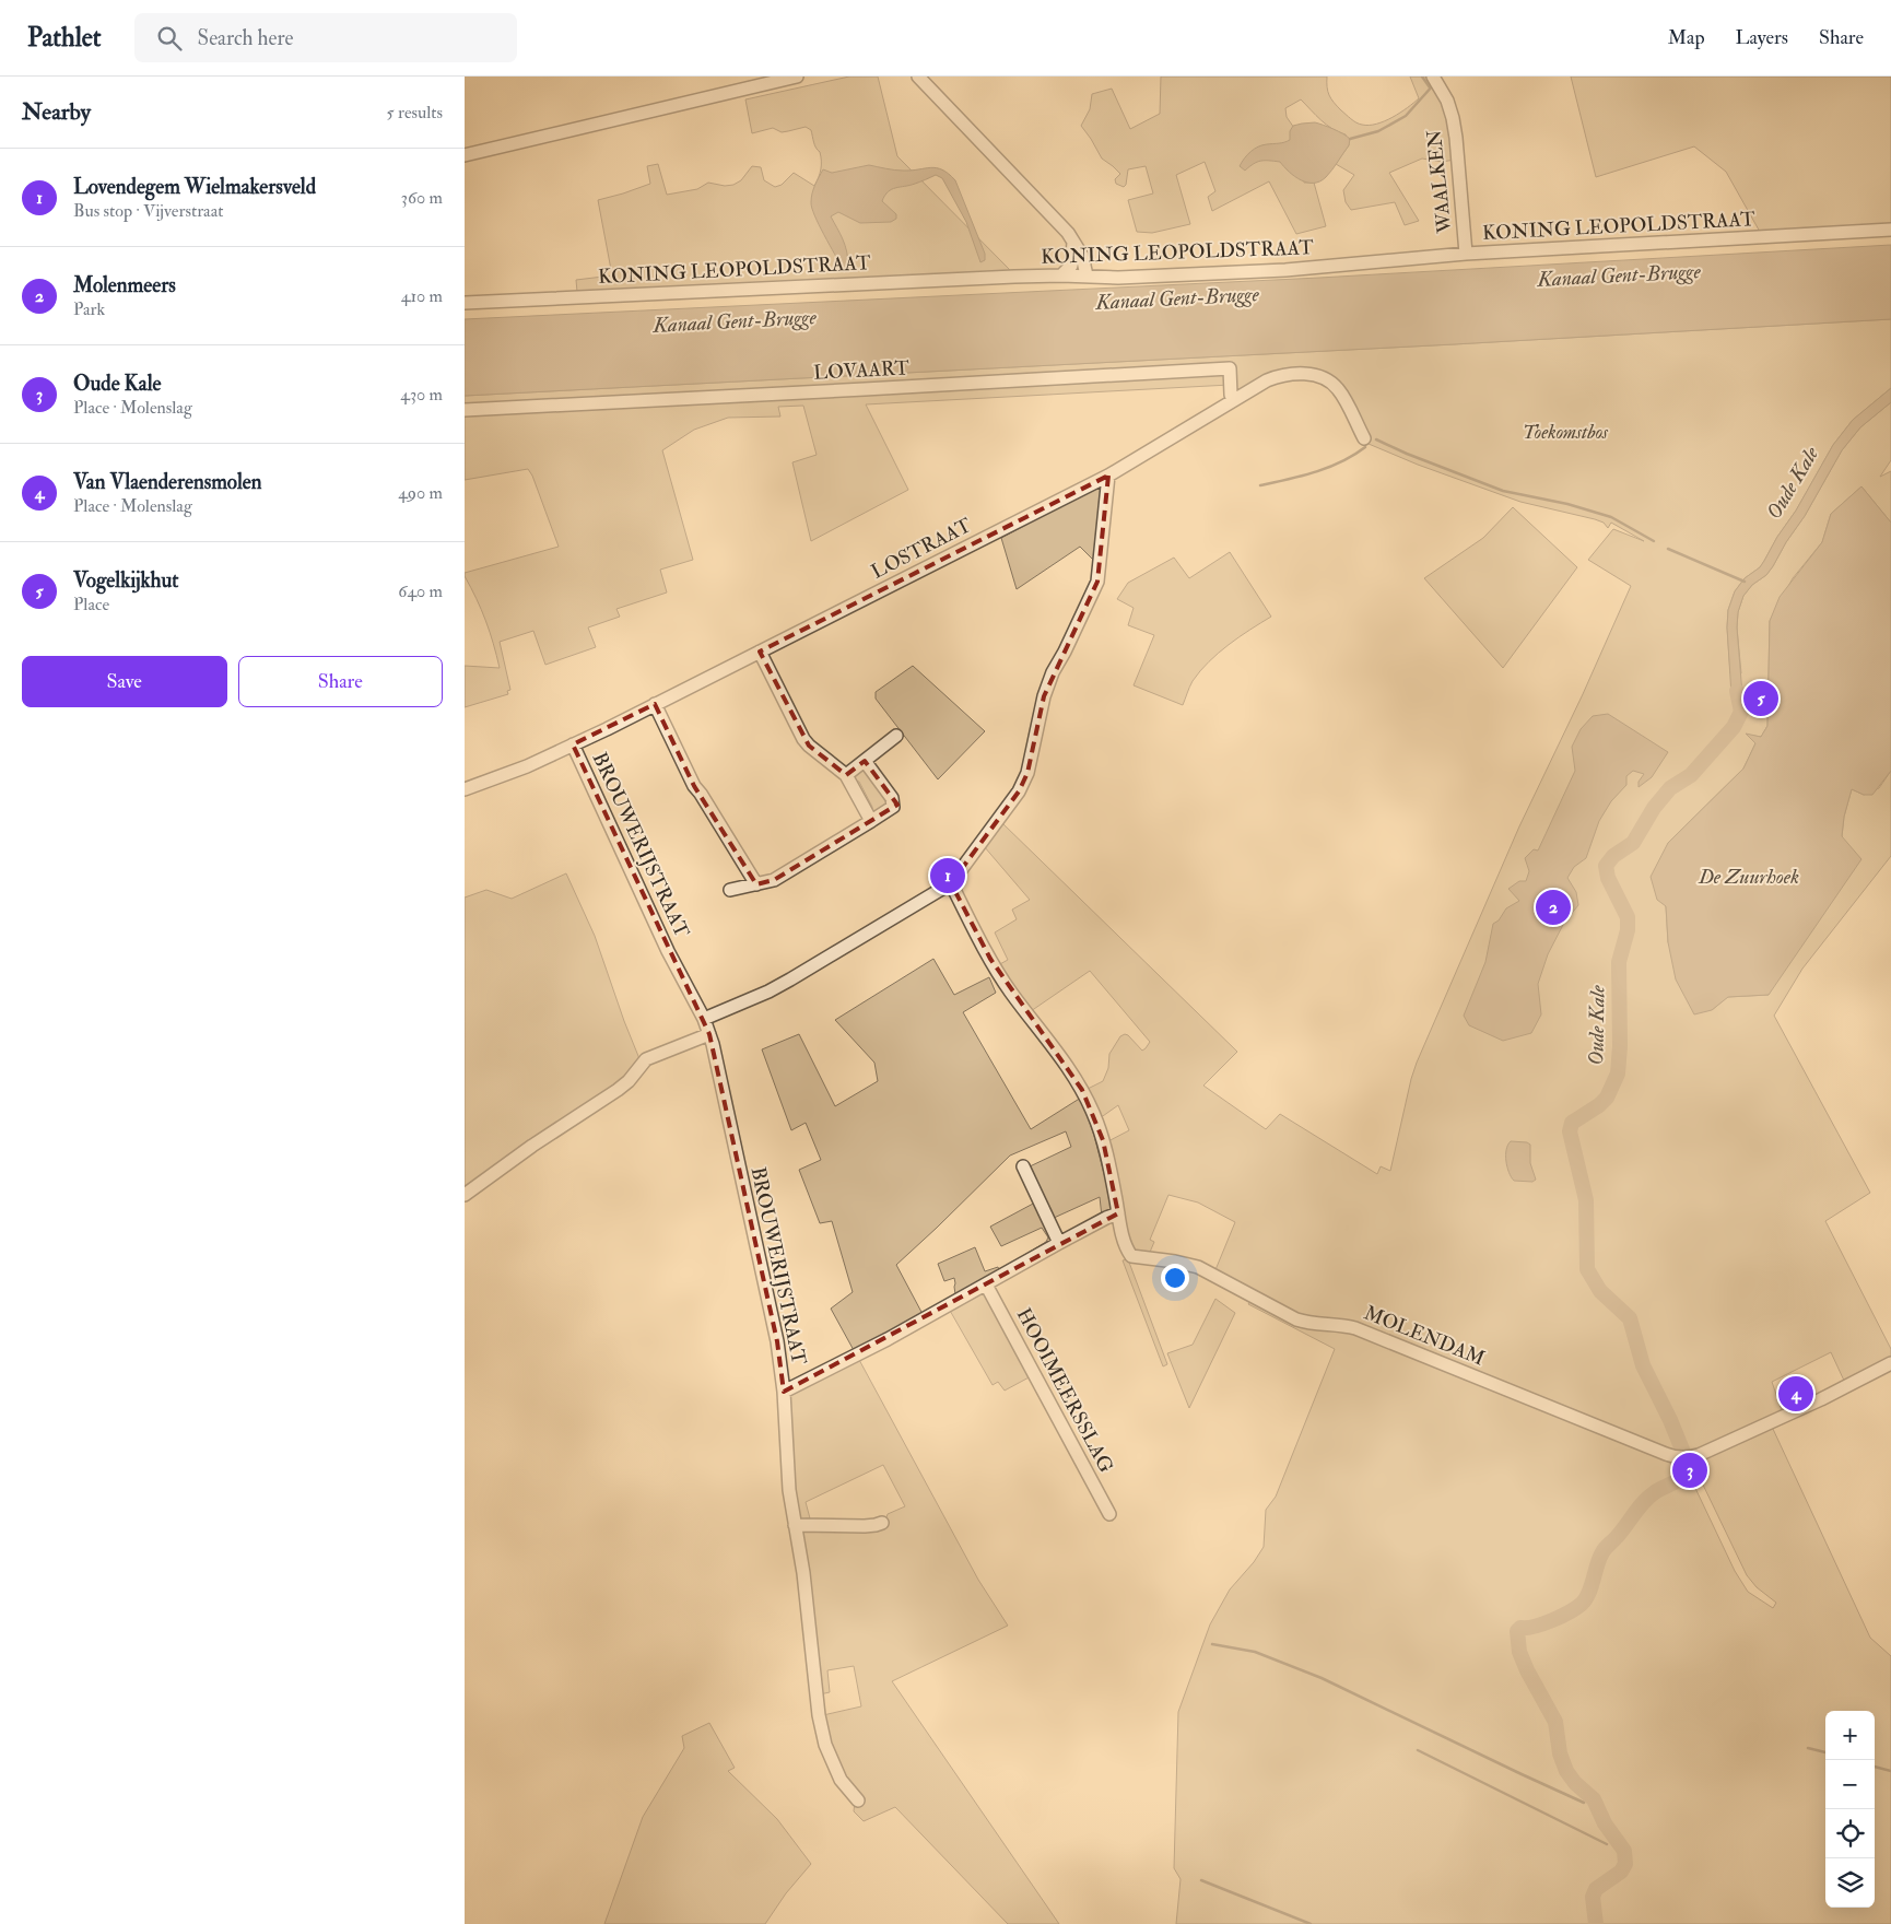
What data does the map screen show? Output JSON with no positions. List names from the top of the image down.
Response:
{
  "streets": {
    "street": [
      "WAALKEN",
      "KONING LEOPOLDSTRAAT",
      "LOVAART",
      "LOSTRAAT",
      "BROUWERIJSTRAAT",
      "MOLENDAM",
      "HOOIMEERSSLAG"
    ]
  },
  "crossings": [
    ["WAALKEN", "KONING LEOPOLDSTRAAT"],
    ["LOVAART", "LOSTRAAT"],
    ["LOSTRAAT", "BROUWERIJSTRAAT"]
  ],
  "water": ["Kanaal Gent-Brugge", "Oude Kale", "De Zuurhoek"],
  "parks": ["Toekomstbos"],
  "page": {
    "header": "Pathlet",
    "search": "Search here",
    "nav": ["Map", "Layers", "Share"],
    "heading": ["Nearby", "5 results"],
    "list": [
      {
        "mark": "1",
        "name": "Lovendegem Wielmakersveld",
        "note": "Bus stop · Vijverstraat",
        "value": "360 m"
      },
      {
        "mark": "2",
        "name": "Molenmeers",
        "note": "Park",
        "value": "410 m"
      },
      {
        "mark": "3",
        "name": "Oude Kale",
        "note": "Place · Molenslag",
        "value": "430 m"
      },
      {
        "mark": "4",
        "name": "Van Vlaenderensmolen",
        "note": "Place · Molenslag",
        "value": "490 m"
      },
      {
        "mark": "5",
        "name": "Vogelkijkhut",
        "note": "Place",
        "value": "640 m"
      }
    ],
    "buttons": ["Save", "Share"],
    "pins": [
      "5",
      "1",
      "2",
      "4",
      "3"
    ],
    "map_buttons": ["+", "−"]
  }
}
